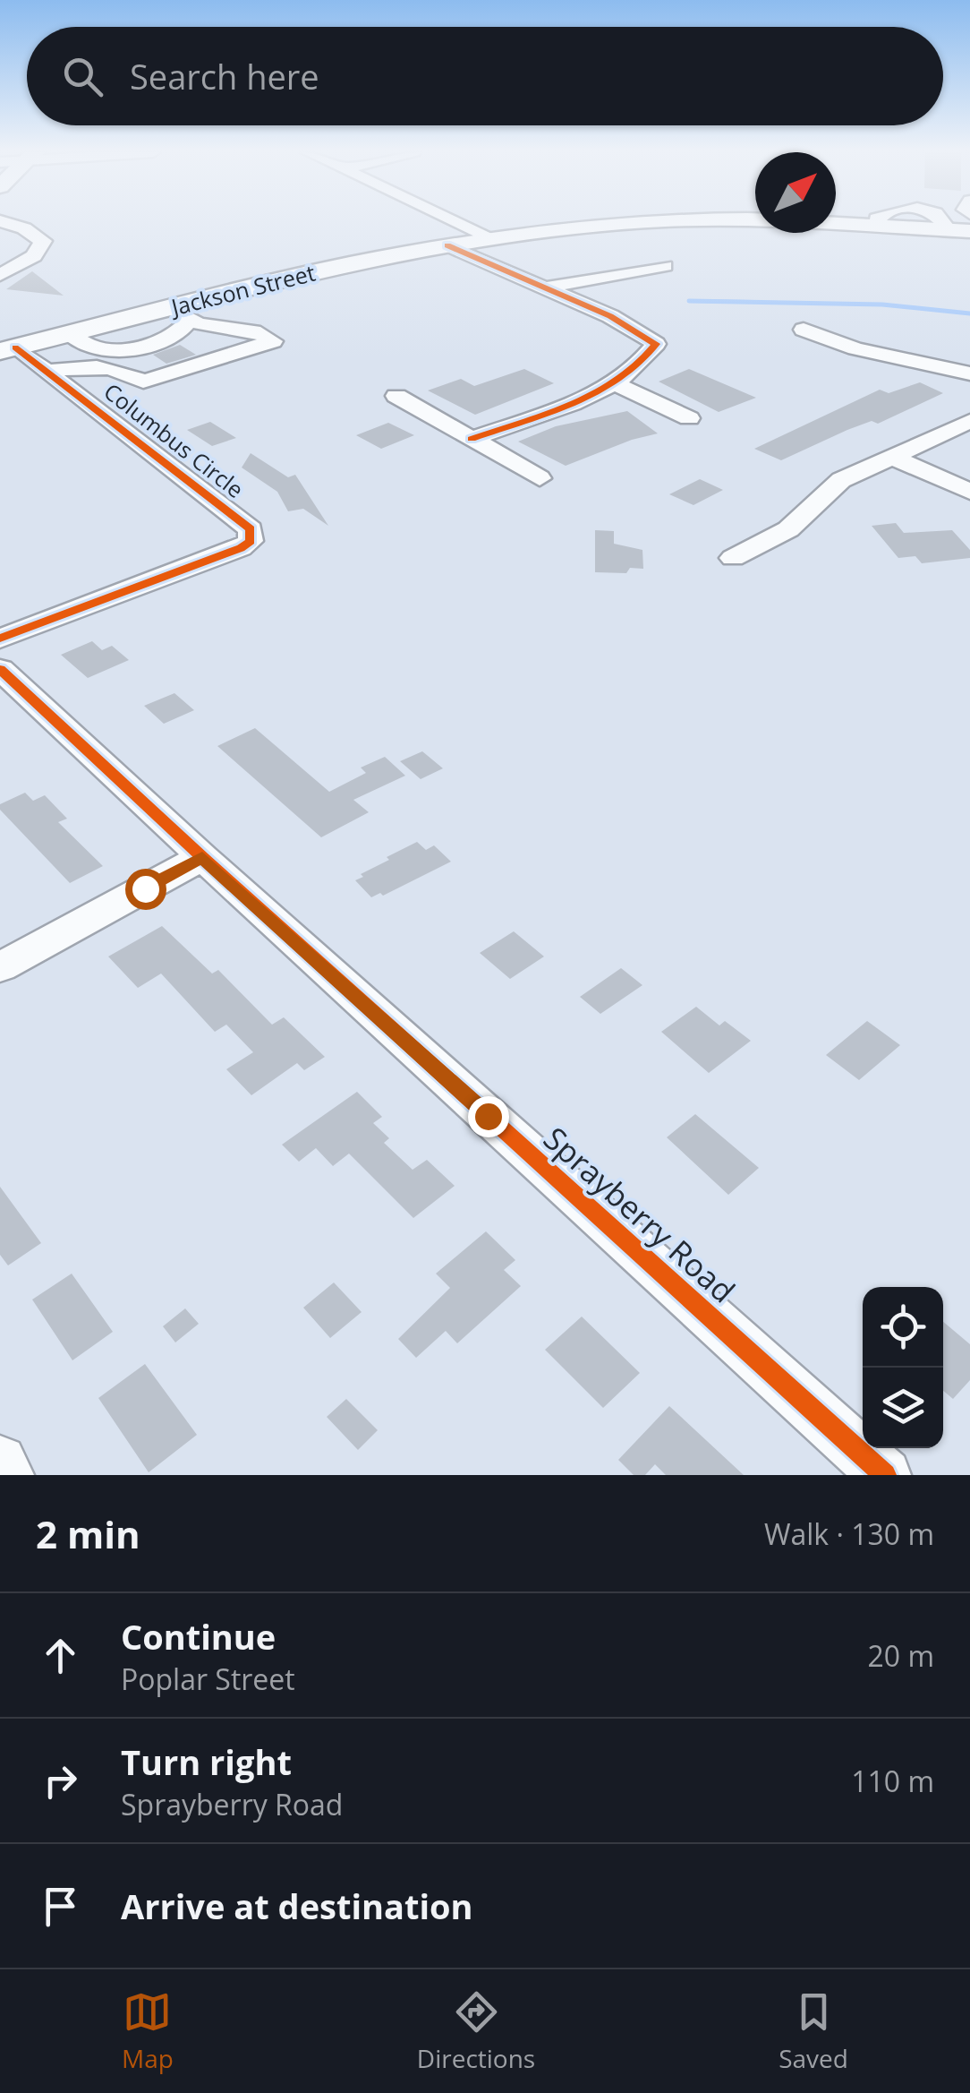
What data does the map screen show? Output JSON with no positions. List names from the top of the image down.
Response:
{
  "streets": {
    "main road": ["Jackson Street"],
    "street": ["Columbus Circle", "Sprayberry Road"]
  },
  "crossings": [
    ["Jackson Street", "Columbus Circle"]
  ],
  "north": "top right",
  "page": {
    "search": "Search here",
    "heading": ["2 min", "Walk · 130 m"],
    "list": [
      ["Continue", "Poplar Street", "20 m"],
      ["Turn right", "Sprayberry Road", "110 m"],
      "Arrive at destination"
    ],
    "nav": ["Map", "Directions", "Saved"]
  }
}
